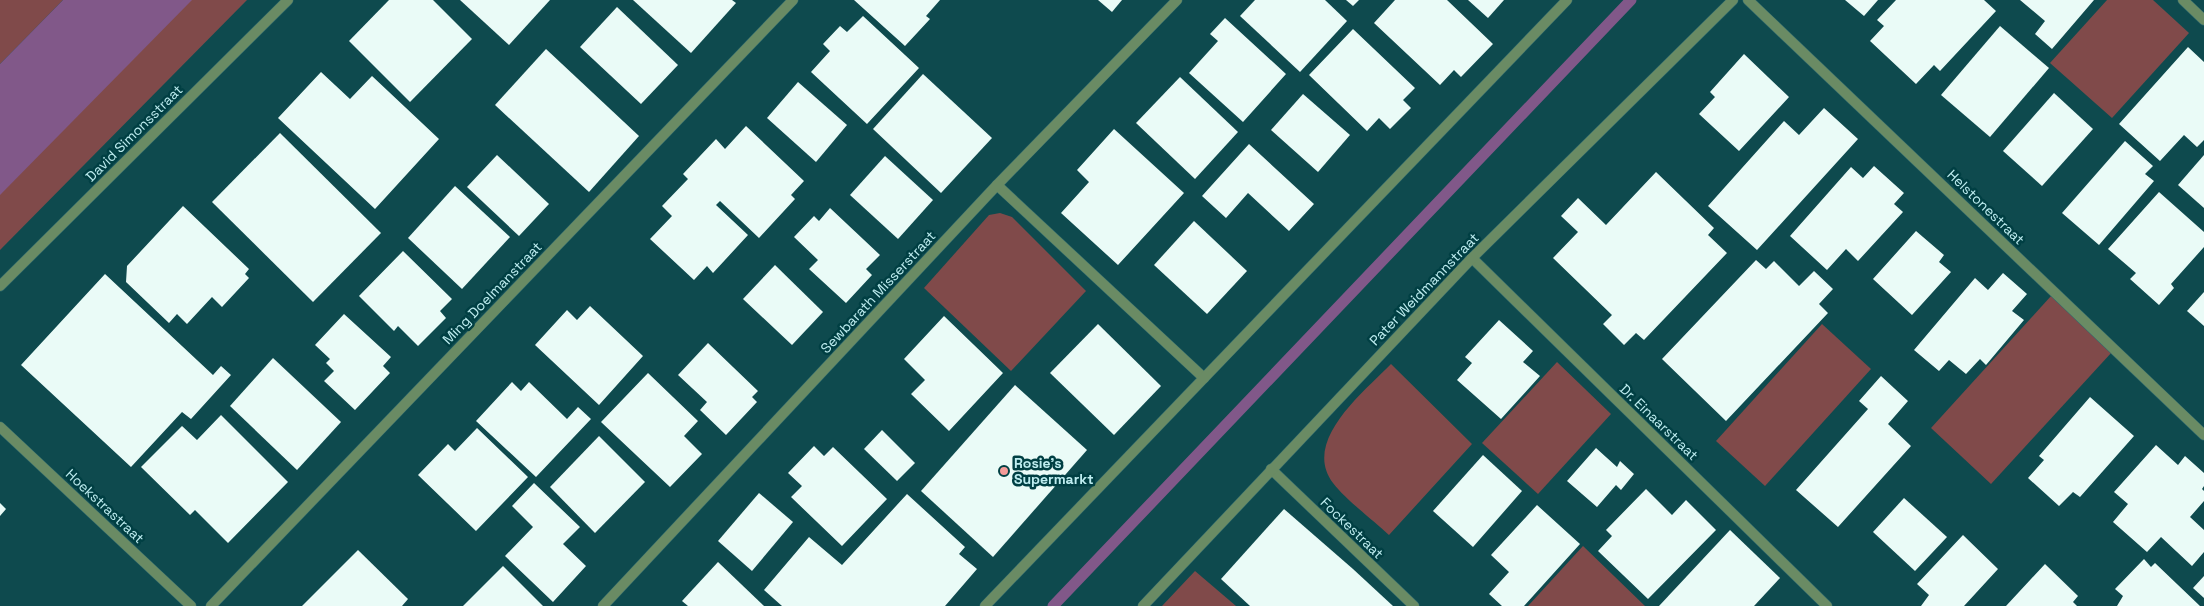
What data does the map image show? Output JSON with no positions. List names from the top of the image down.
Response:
{
  "streets": {
    "street": [
      "David Simonsstraat",
      "Helstonestraat",
      "Pater Weidmannstraat",
      "Sewbarath Misserstraat",
      "Ming Doelmanstraat",
      "Dr. Einaarstraat",
      "Hoekstrastraat",
      "Fockestraat"
    ]
  },
  "crossings": [
    ["Pater Weidmannstraat", "Dr. Einaarstraat"],
    ["Pater Weidmannstraat", "Fockestraat"]
  ],
  "places": ["Rosie's Supermarkt"]
}
